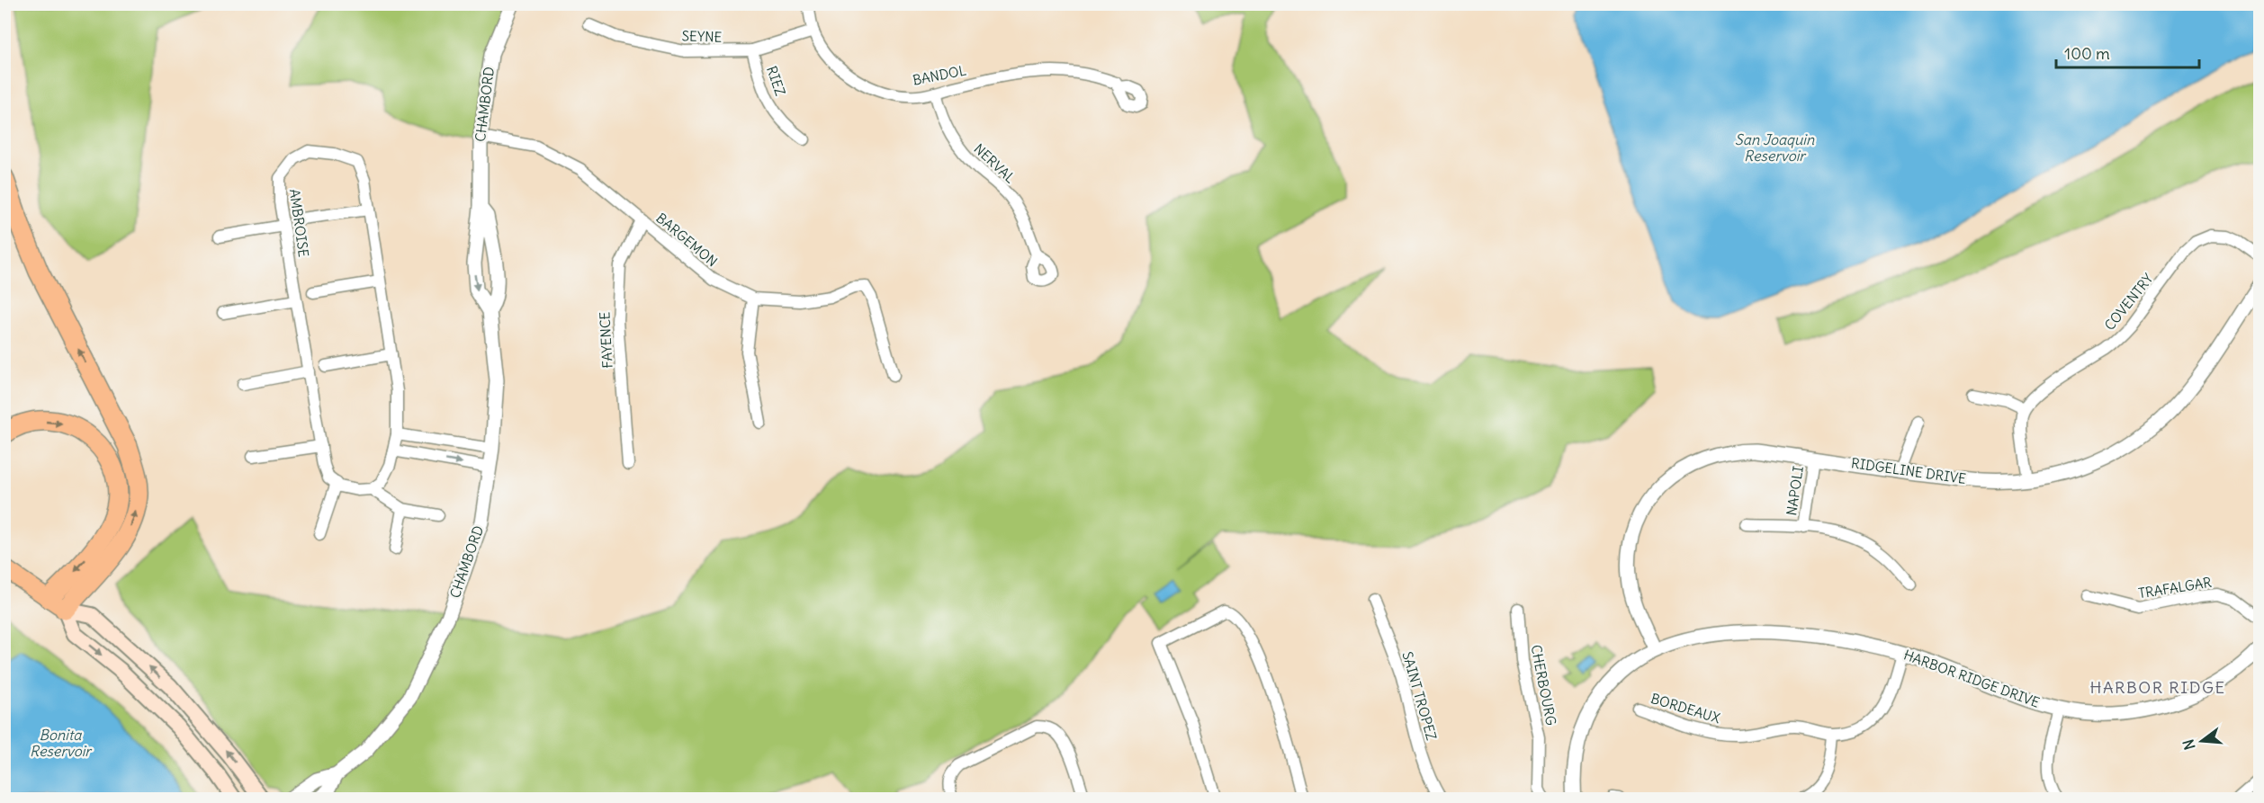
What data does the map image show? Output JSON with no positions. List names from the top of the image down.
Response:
{
  "streets": {
    "street": [
      "SEYNE",
      "BANDOL",
      "RIEZ",
      "CHAMBORD",
      "NERVAL",
      "AMBROISE",
      "BARGEMON",
      "COVENTRY",
      "FAYENCE",
      "RIDGELINE DRIVE",
      "NAPOLI",
      "TRAFALGAR",
      "HARBOR RIDGE DRIVE",
      "CHERBOURG",
      "SAINT TROPEZ",
      "BORDEAUX"
    ]
  },
  "crossings": [
    ["SEYNE", "BANDOL"],
    ["SEYNE", "RIEZ"],
    ["BANDOL", "NERVAL"],
    ["CHAMBORD", "BARGEMON"],
    ["BARGEMON", "FAYENCE"],
    ["RIDGELINE DRIVE", "NAPOLI"],
    ["RIDGELINE DRIVE", "HARBOR RIDGE DRIVE"],
    ["HARBOR RIDGE DRIVE", "BORDEAUX"]
  ],
  "districts": ["HARBOR RIDGE"],
  "water": ["San Joaquin Reservoir", "Bonita Reservoir"],
  "scale_bar": "100 m",
  "north": "left"
}
